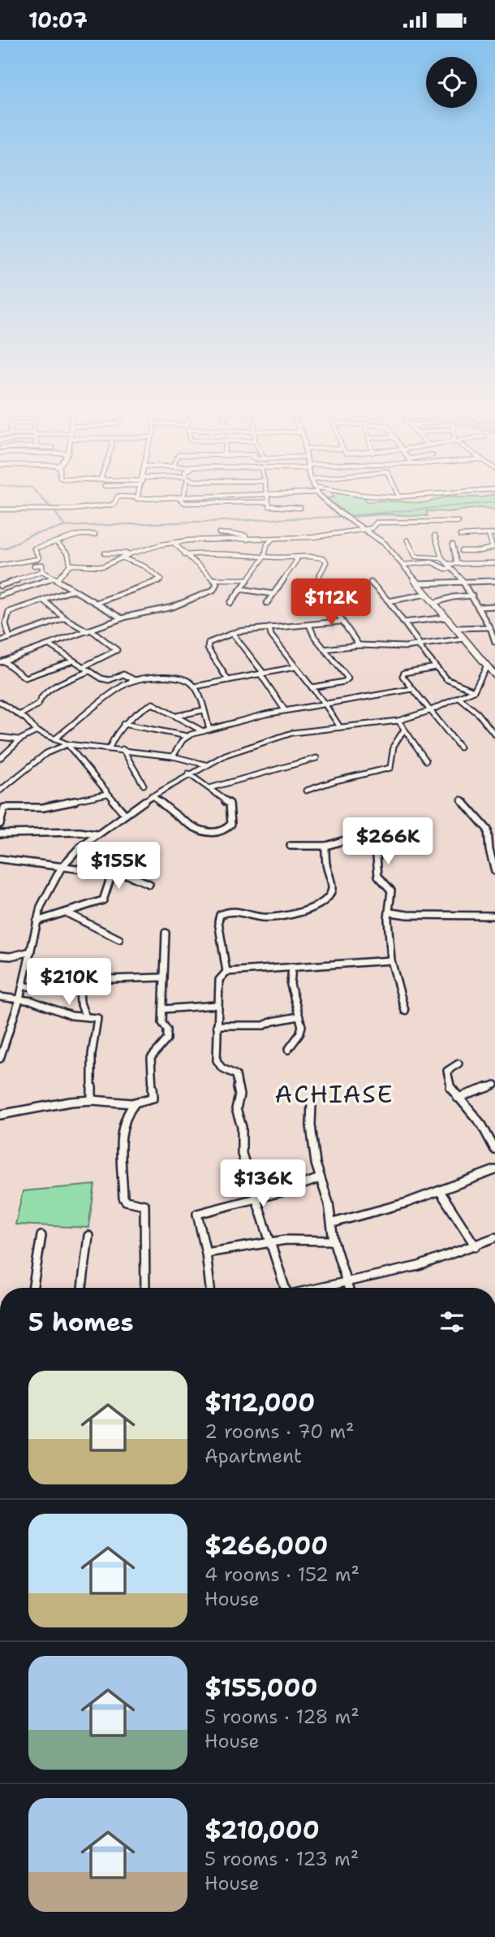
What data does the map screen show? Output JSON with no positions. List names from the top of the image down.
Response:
{
  "districts": ["ACHIASE"],
  "page": {
    "status": "10:07",
    "price": [
      "$112K",
      "$266K",
      "$155K",
      "$210K",
      "$136K"
    ],
    "heading": "5 homes",
    "list": [
      {
        "name": "$112,000",
        "note": "2 rooms · 70 m² · Apartment"
      },
      {
        "name": "$266,000",
        "note": "4 rooms · 152 m² · House"
      },
      {
        "name": "$155,000",
        "note": "5 rooms · 128 m² · House"
      },
      {
        "name": "$210,000",
        "note": "5 rooms · 123 m² · House"
      }
    ]
  }
}
